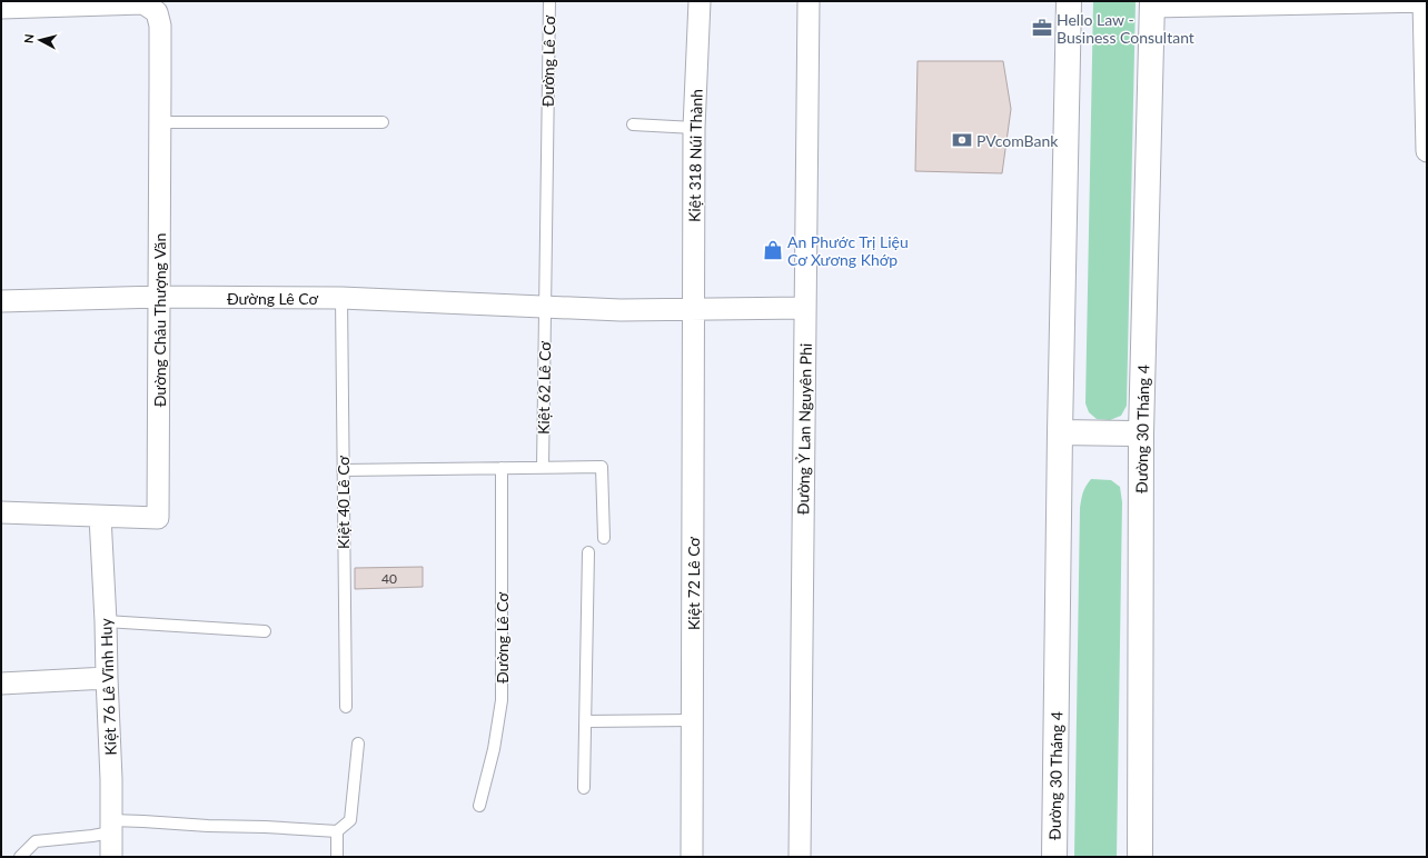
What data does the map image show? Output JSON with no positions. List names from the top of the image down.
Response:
{
  "streets": {
    "street": [
      "Đường Lê Cơ",
      "Kiệt 318 Núi Thành",
      "Đường Châu Thượng Văn",
      "Đường Ỷ Lan Nguyên Phi",
      "Đường 30 Tháng 4",
      "Kiệt 72 Lê Cơ",
      "Kiệt 76 Lê Vĩnh Huy"
    ],
    "lane": ["Kiệt 62 Lê Cơ", "Kiệt 40 Lê Cơ"]
  },
  "crossings": [
    ["Đường Lê Cơ", "Kiệt 318 Núi Thành"],
    ["Đường Lê Cơ", "Đường Châu Thượng Văn"],
    ["Đường Lê Cơ", "Kiệt 62 Lê Cơ"],
    ["Đường Lê Cơ", "Đường Ỷ Lan Nguyên Phi"],
    ["Đường Lê Cơ", "Kiệt 40 Lê Cơ"],
    ["Đường Lê Cơ", "Kiệt 72 Lê Cơ"],
    ["Kiệt 318 Núi Thành", "Kiệt 72 Lê Cơ"],
    ["Đường Châu Thượng Văn", "Kiệt 76 Lê Vĩnh Huy"]
  ],
  "places": {
    "office": ["Hello Law - Business Consultant"],
    "bank": ["PVcomBank"],
    "shop": ["An Phước Trị Liệu Cơ Xương Khớp"]
  },
  "house_numbers": ["40"],
  "north": "left"
}
